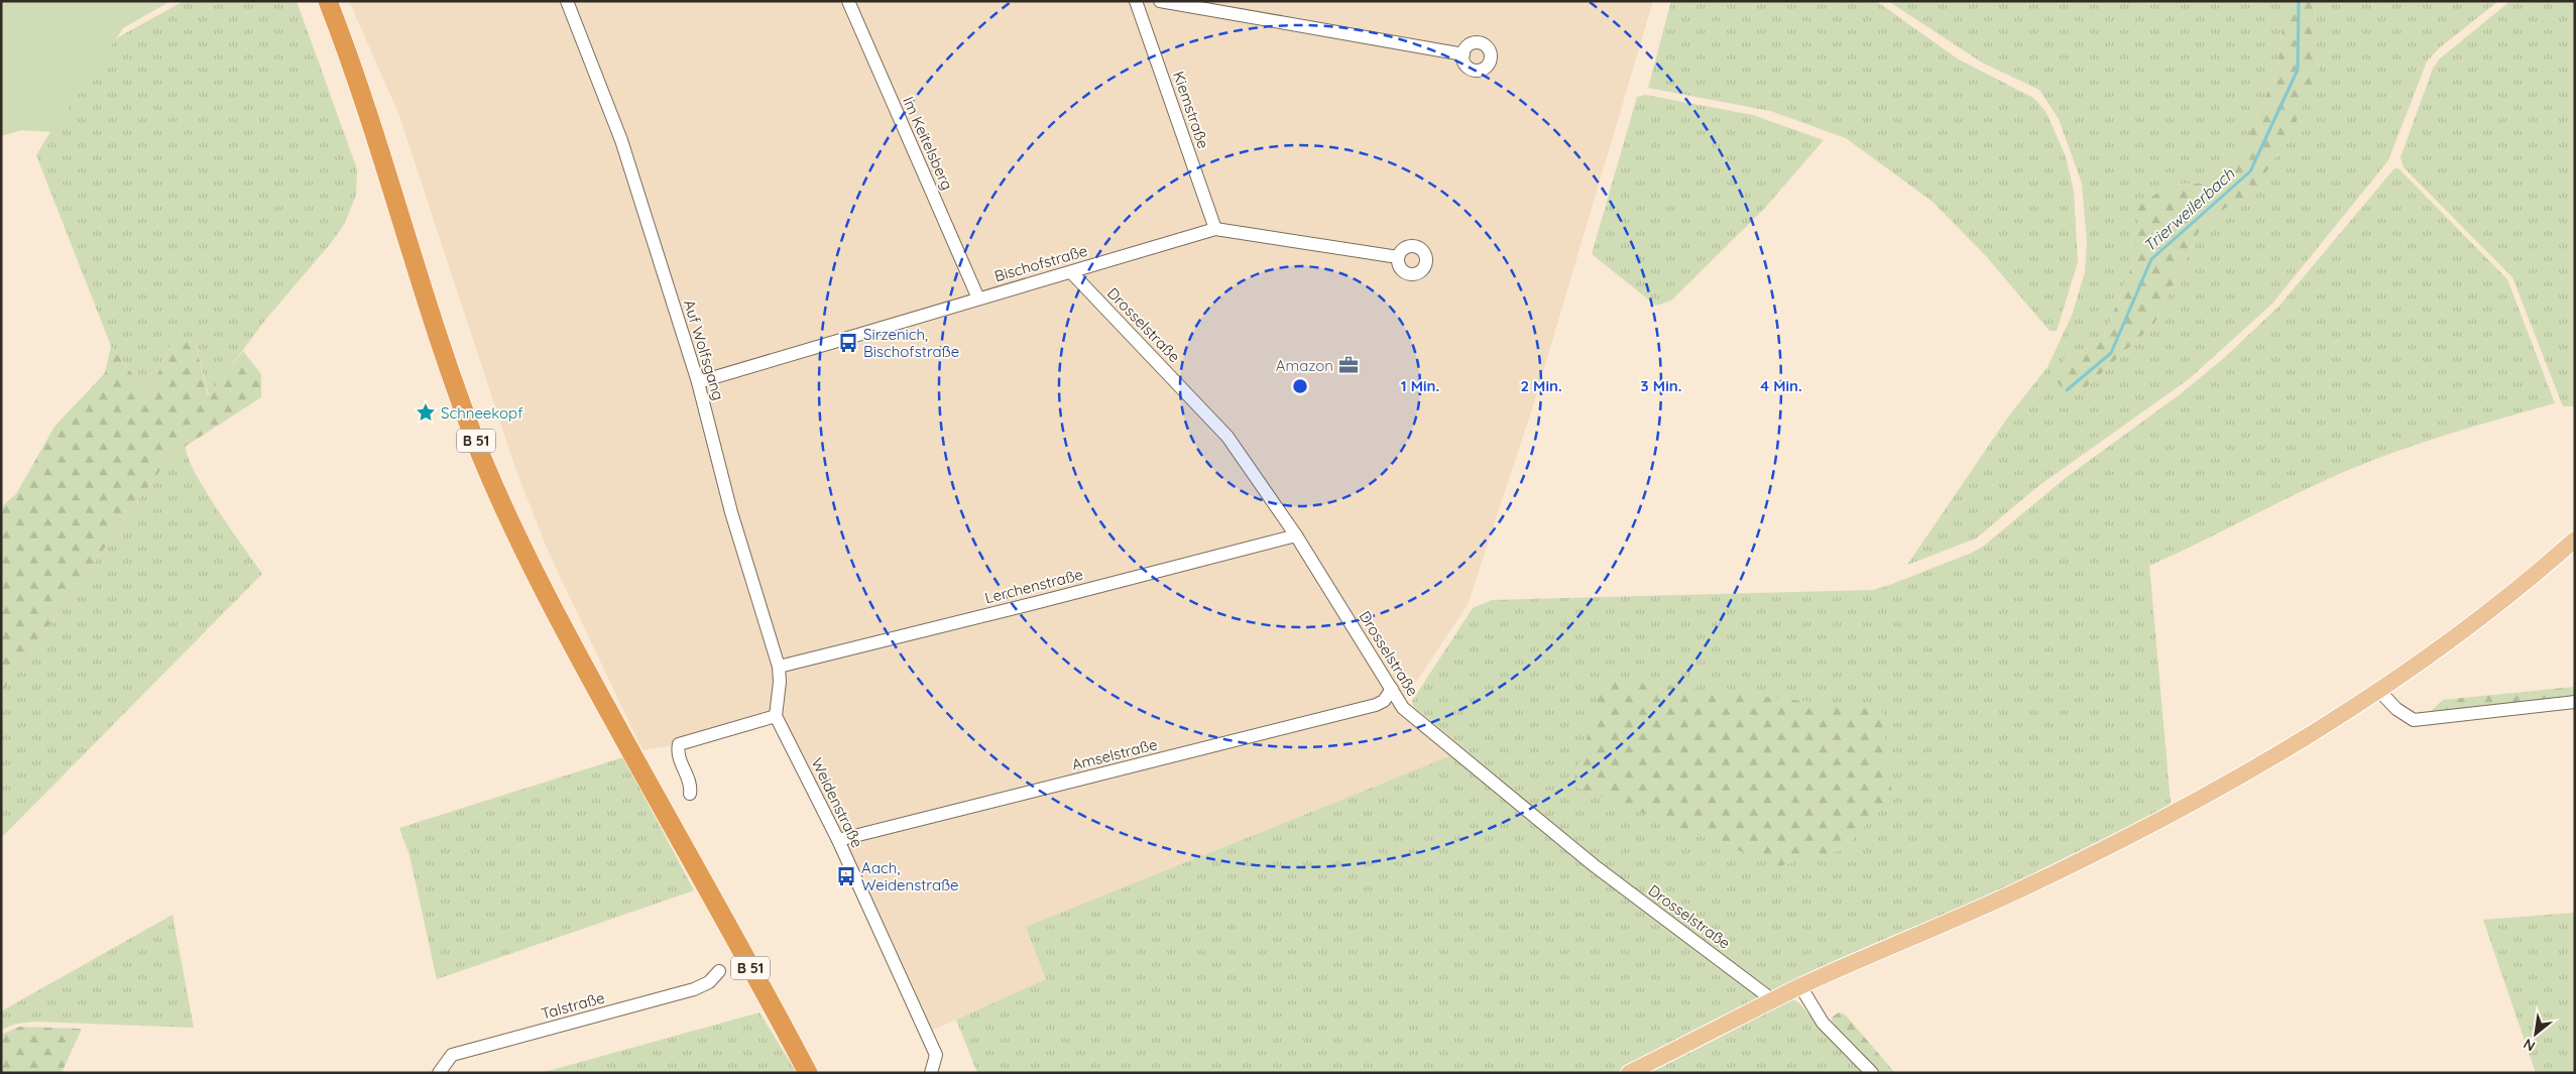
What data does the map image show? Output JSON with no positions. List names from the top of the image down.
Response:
{
  "streets": {
    "highway": ["B 51"],
    "street": [
      "Kiemstraße",
      "Im Keitelsberg",
      "Bischofstraße",
      "Drosselstraße",
      "Auf Wolfsgang",
      "Lerchenstraße",
      "Amselstraße",
      "Weidenstraße",
      "Talstraße"
    ]
  },
  "crossings": [
    ["Kiemstraße", "Bischofstraße"],
    ["Im Keitelsberg", "Bischofstraße"],
    ["Bischofstraße", "Drosselstraße"],
    ["Bischofstraße", "Auf Wolfsgang"],
    ["Drosselstraße", "Lerchenstraße"],
    ["Drosselstraße", "Amselstraße"],
    ["Auf Wolfsgang", "Lerchenstraße"],
    ["Auf Wolfsgang", "Weidenstraße"],
    ["Amselstraße", "Weidenstraße"]
  ],
  "water": ["Trierweilerbach"],
  "places": {
    "bus stop": ["Sirzenich, Bischofstraße", "Aach, Weidenstraße"],
    "office": ["Amazon"],
    "place": ["Schneekopf"]
  },
  "north": "bottom left",
  "rings": [
    "1 Min.",
    "2 Min.",
    "3 Min.",
    "4 Min."
  ]
}
